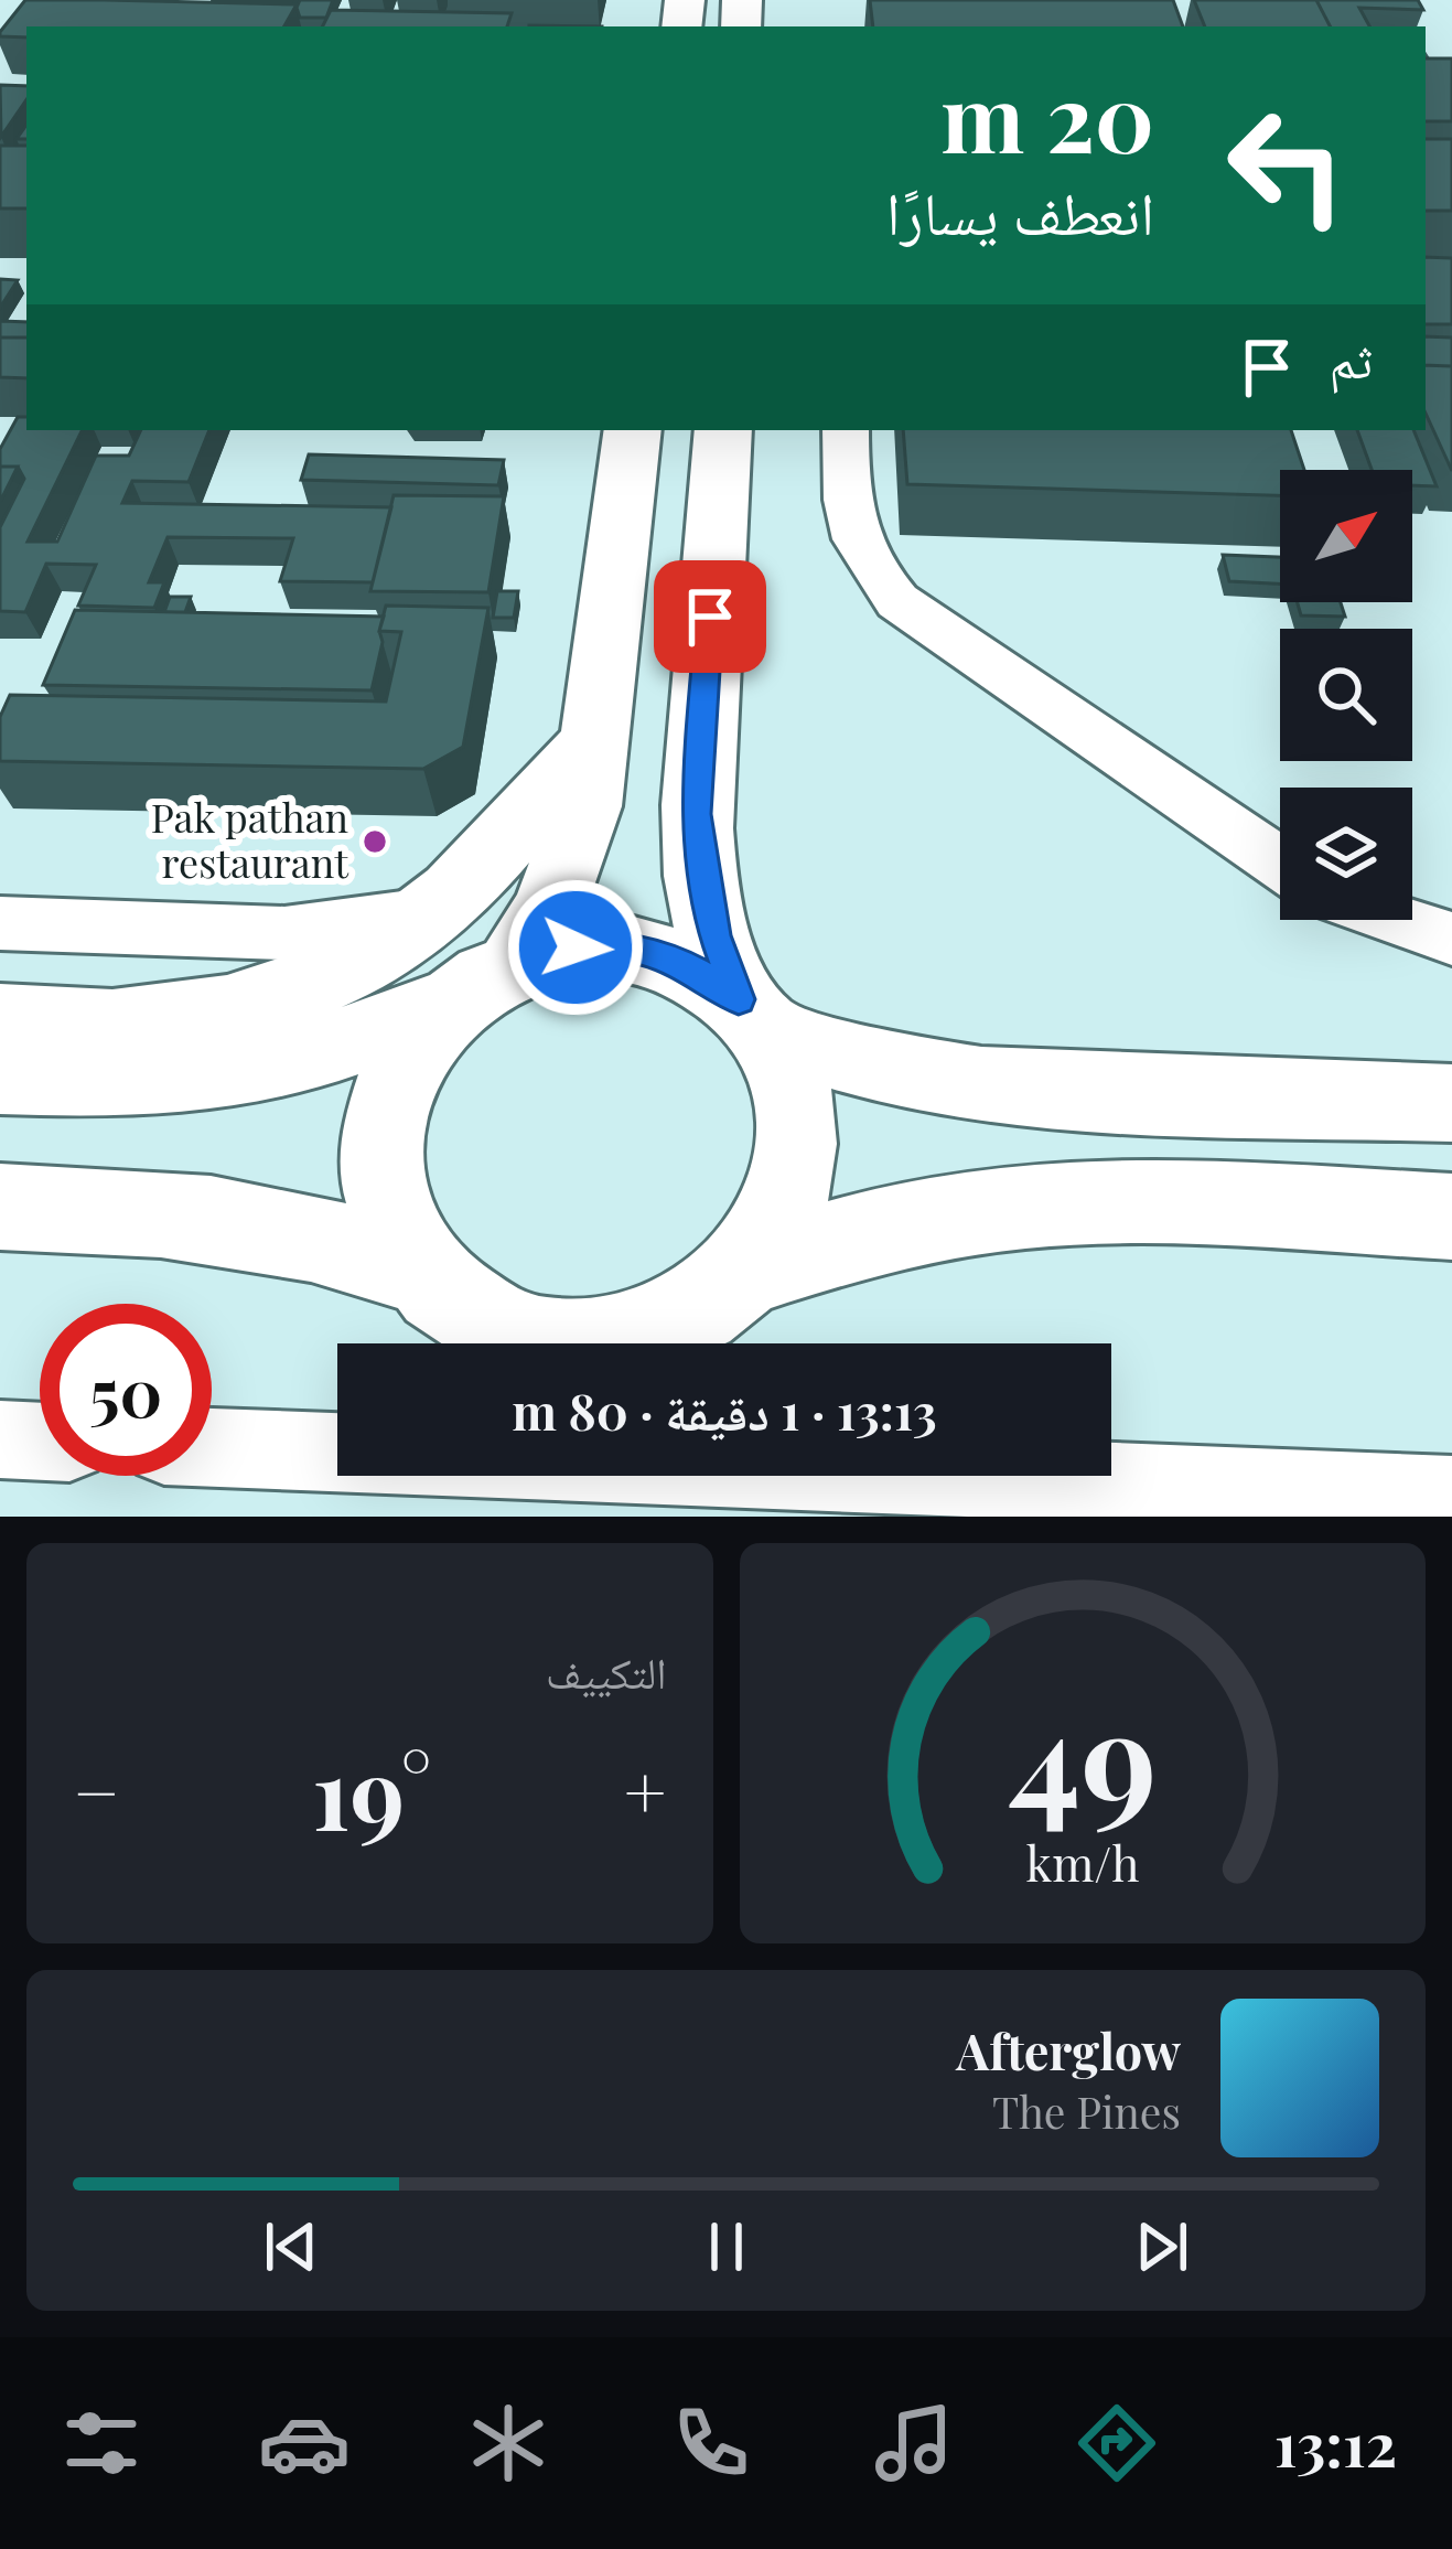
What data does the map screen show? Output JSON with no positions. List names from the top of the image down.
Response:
{
  "places": ["Pak pathan restaurant"],
  "north": "top right",
  "page": {
    "turn": ["20 m", "انعطف يسارًا"],
    "then": "ثم",
    "limit": "50",
    "trip": "13:13 · 1 دقيقة · 80 m",
    "tile": "التكييف",
    "heat": ["−", "19°", "+"],
    "song": ["Afterglow", "The Pines"],
    "tabs": "13:12",
    "gauge": ["49", "km/h"]
  }
}
